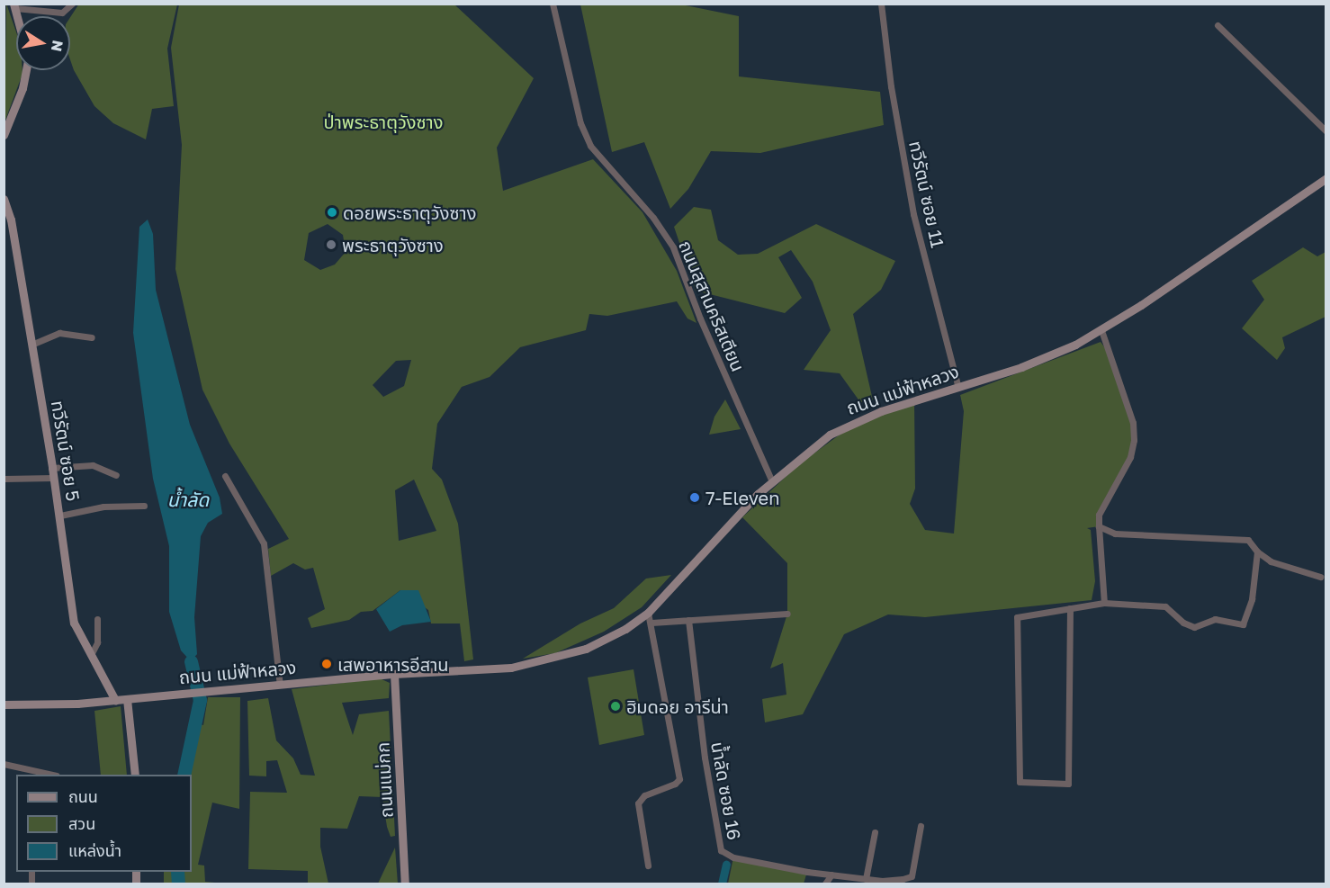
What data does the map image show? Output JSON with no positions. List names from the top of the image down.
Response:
{
  "streets": {
    "street": [
      "ทวีรัตน์ ซอย 11",
      "ถนนสุสานคริสเตียน",
      "ถนน แม่ฟ้าหลวง",
      "ทวีรัตน์ ซอย 5",
      "ถนนแม่กก",
      "น้ำลัด ซอย 16"
    ]
  },
  "crossings": [
    ["ทวีรัตน์ ซอย 11", "ถนน แม่ฟ้าหลวง"],
    ["ถนนสุสานคริสเตียน", "ถนน แม่ฟ้าหลวง"],
    ["ถนน แม่ฟ้าหลวง", "ทวีรัตน์ ซอย 5"],
    ["ถนน แม่ฟ้าหลวง", "ถนนแม่กก"]
  ],
  "water": ["น้ำลัด"],
  "parks": ["ป่าพระธาตุวังซาง"],
  "places": [
    "ดอยพระธาตุวังซาง",
    "พระธาตุวังซาง",
    "7-Eleven",
    "เสพอาหารอีสาน",
    "ฮิมดอย อารีน่า"
  ],
  "legend": ["ถนน", "สวน", "แหล่งน้ำ"],
  "north": "right"
}
